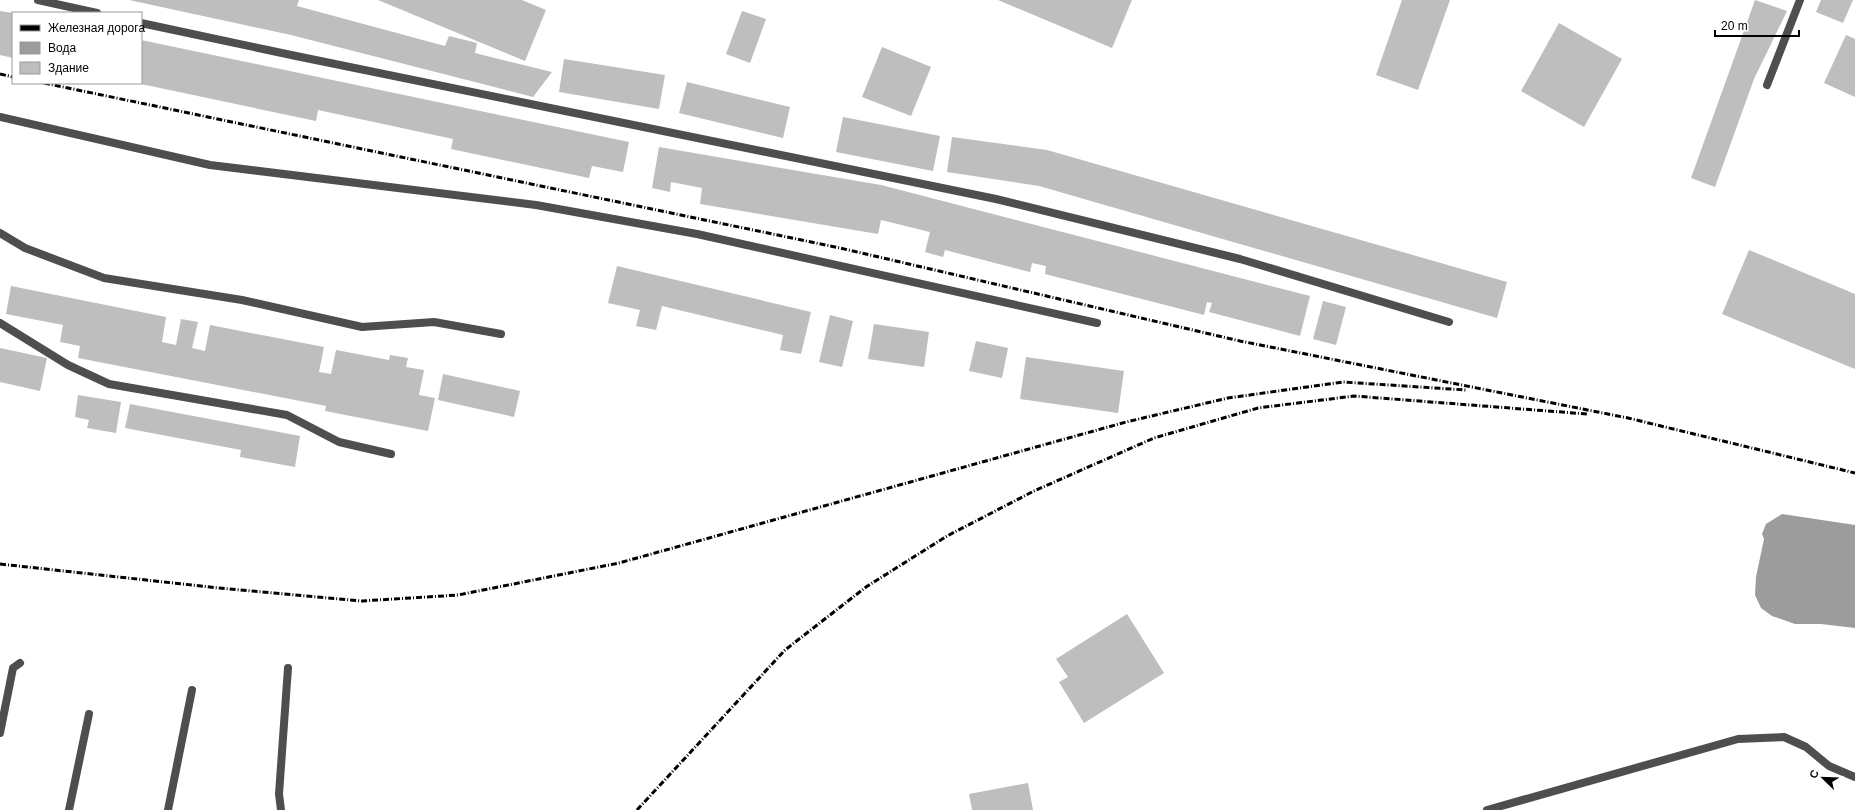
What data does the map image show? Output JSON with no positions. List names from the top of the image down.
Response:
{
  "legend": ["Железная дорога", "Вода", "Здание"],
  "scale_bar": "20 m",
  "north": "top left"
}
